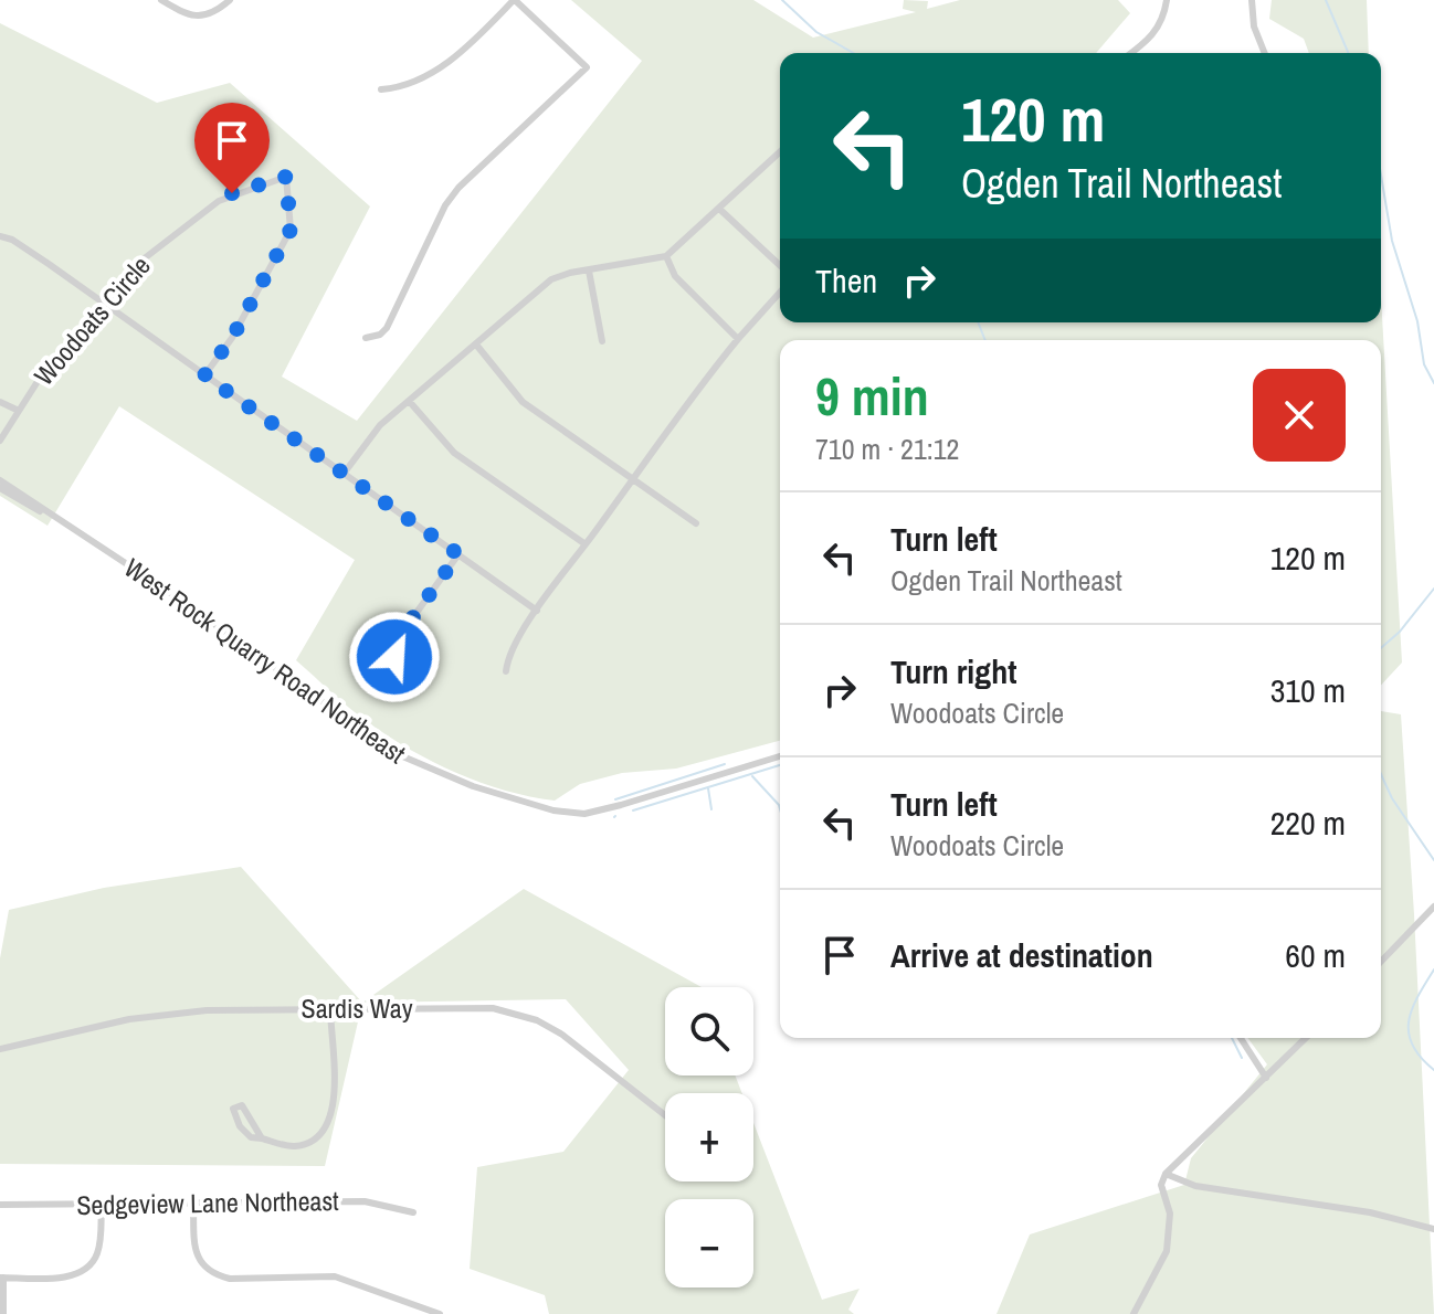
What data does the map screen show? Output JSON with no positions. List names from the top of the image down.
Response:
{
  "streets": {
    "street": [
      "Woodoats Circle",
      "West Rock Quarry Road Northeast",
      "Sardis Way",
      "Sedgeview Lane Northeast"
    ]
  },
  "page": {
    "turn": ["120 m", "Ogden Trail Northeast"],
    "then": "Then",
    "heading": ["9 min", "710 m · 21:12"],
    "list": [
      {
        "name": "Turn left",
        "note": "Ogden Trail Northeast",
        "value": "120 m"
      },
      {
        "name": "Turn right",
        "note": "Woodoats Circle",
        "value": "310 m"
      },
      {
        "name": "Turn left",
        "note": "Woodoats Circle",
        "value": "220 m"
      },
      {
        "name": "Arrive at destination",
        "value": "60 m"
      }
    ],
    "map_buttons": ["+", "−"]
  }
}
